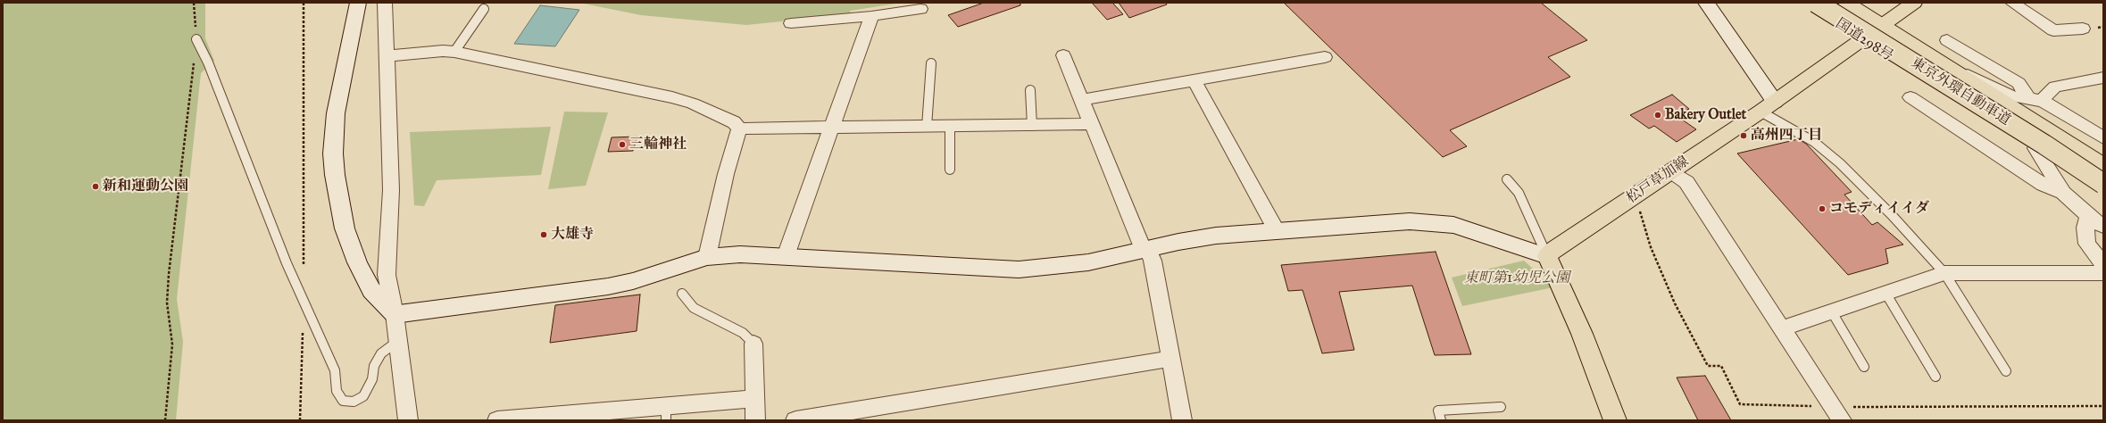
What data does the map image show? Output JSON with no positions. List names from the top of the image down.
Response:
{
  "streets": {
    "main road": ["国道298号", "東京外環自動車道", "松戸草加線"]
  },
  "crossings": [
    ["国道298号", "松戸草加線"]
  ],
  "parks": ["東町第1幼児公園"],
  "places": [
    "Bakery Outlet",
    "高州四丁目",
    "三輪神社",
    "新和運動公園",
    "コモディイイダ",
    "大雄寺"
  ]
}
